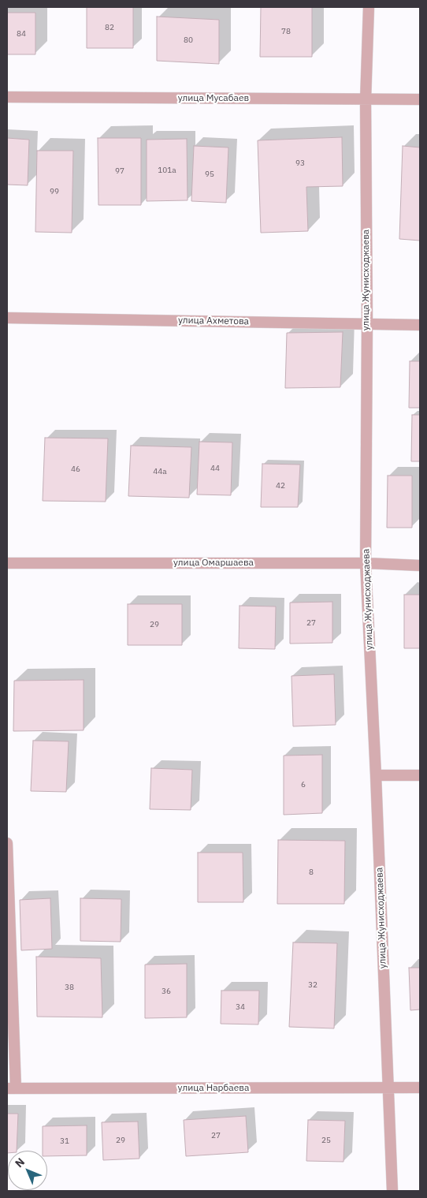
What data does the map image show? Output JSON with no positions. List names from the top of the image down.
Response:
{
  "streets": {
    "street": [
      "улица Мусабаев",
      "улица Жунисходжаева",
      "улица Ахметова",
      "улица Омаршаева",
      "улица Нарбаева"
    ]
  },
  "crossings": [
    ["улица Мусабаев", "улица Жунисходжаева"],
    ["улица Жунисходжаева", "улица Ахметова"],
    ["улица Жунисходжаева", "улица Омаршаева"],
    ["улица Жунисходжаева", "улица Нарбаева"]
  ],
  "house_numbers": [
    "82",
    "78",
    "84",
    "80",
    "93",
    "101а",
    "97",
    "95",
    "99",
    "44",
    "46",
    "44а",
    "42",
    "27",
    "29",
    "6",
    "8",
    "32",
    "38",
    "36",
    "34",
    "27",
    "29",
    "25",
    "31"
  ],
  "north": "top left"
}
